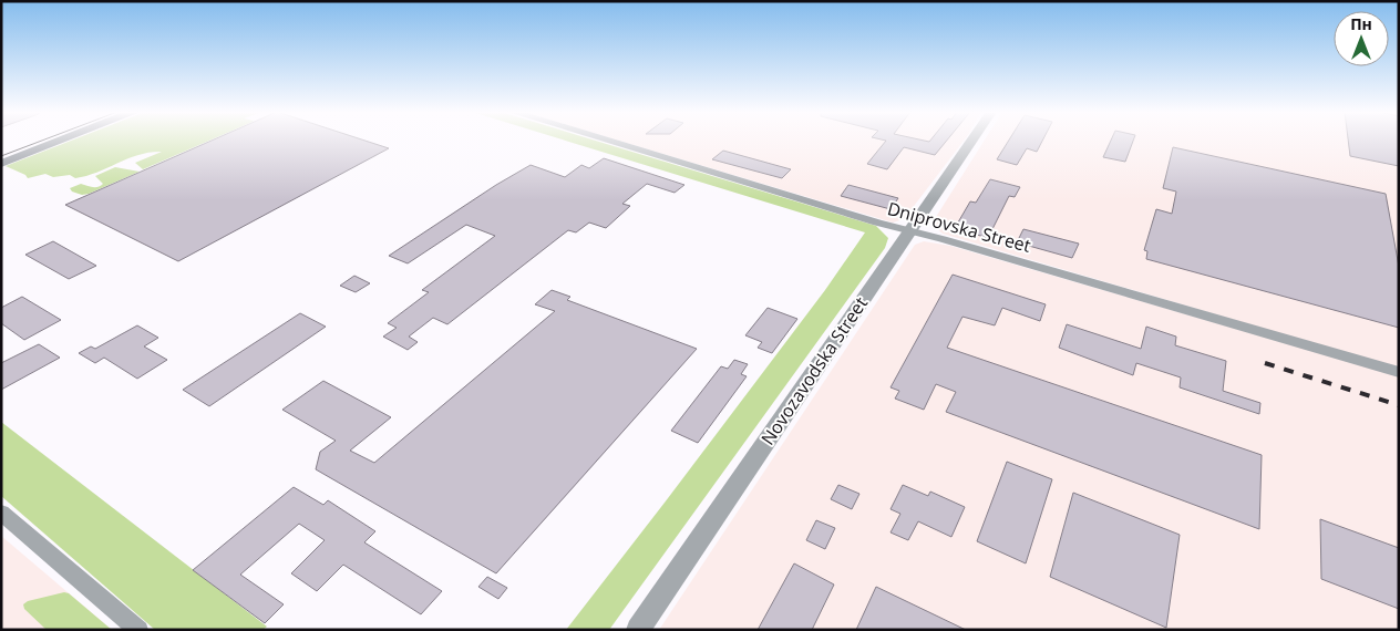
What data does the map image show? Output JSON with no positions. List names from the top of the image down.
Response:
{
  "streets": {
    "street": ["Dniprovska Street", "Novozavodska Street"]
  },
  "crossings": [
    ["Dniprovska Street", "Novozavodska Street"]
  ],
  "north": "top"
}
